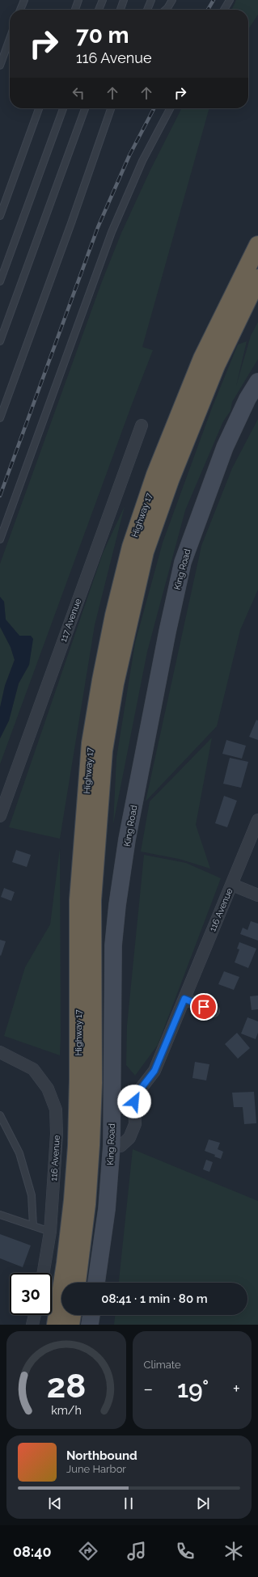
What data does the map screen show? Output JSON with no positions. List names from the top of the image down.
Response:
{
  "streets": {
    "highway": ["Highway 17"],
    "street": ["King Road", "117 Avenue", "116 Avenue"]
  },
  "crossings": [
    ["King Road", "116 Avenue"]
  ],
  "page": {
    "turn": ["70 m", "116 Avenue"],
    "limit": "30",
    "trip": "08:41 · 1 min · 80 m",
    "tile": "Climate",
    "heat": ["−", "19°", "+"],
    "song": ["Northbound", "June Harbor"],
    "tabs": "08:40",
    "gauge": ["28", "km/h"]
  }
}
